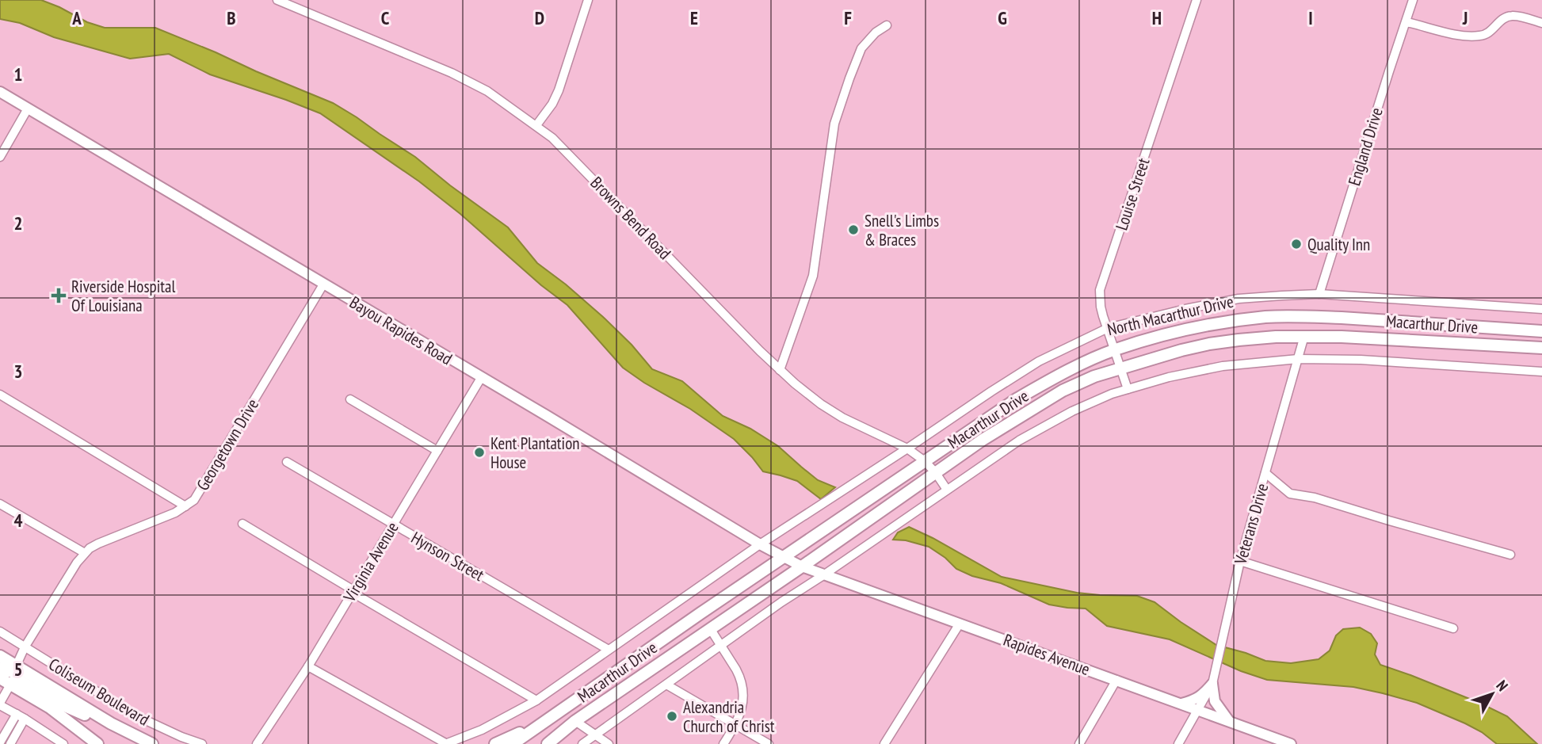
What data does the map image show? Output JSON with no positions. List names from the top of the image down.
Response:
{
  "streets": {
    "highway": ["Macarthur Drive", "Coliseum Boulevard"],
    "main road": ["Bayou Rapides Road", "Rapides Avenue"],
    "street": [
      "England Drive",
      "Louise Street",
      "Browns Bend Road",
      "North Macarthur Drive",
      "Georgetown Drive",
      "Veterans Drive",
      "Hynson Street",
      "Virginia Avenue"
    ]
  },
  "crossings": [
    ["England Drive", "North Macarthur Drive"],
    ["Louise Street", "North Macarthur Drive"],
    ["Louise Street", "Macarthur Drive"],
    ["Browns Bend Road", "North Macarthur Drive"],
    ["Browns Bend Road", "Macarthur Drive"],
    ["North Macarthur Drive", "Macarthur Drive"],
    ["North Macarthur Drive", "Bayou Rapides Road"],
    ["Macarthur Drive", "Bayou Rapides Road"],
    ["Macarthur Drive", "Veterans Drive"],
    ["Macarthur Drive", "Hynson Street"],
    ["Macarthur Drive", "Rapides Avenue"],
    ["Bayou Rapides Road", "Georgetown Drive"],
    ["Bayou Rapides Road", "Virginia Avenue"],
    ["Bayou Rapides Road", "Rapides Avenue"],
    ["Georgetown Drive", "Coliseum Boulevard"],
    ["Veterans Drive", "Rapides Avenue"],
    ["Hynson Street", "Virginia Avenue"]
  ],
  "places": {
    "other": [
      "Snell's Limbs & Braces",
      "Quality Inn",
      "Kent Plantation House",
      "Alexandria Church of Christ"
    ],
    "health": ["Riverside Hospital Of Louisiana"]
  },
  "north": "top right",
  "grid": {
    "columns": [
      "A",
      "B",
      "C",
      "D",
      "E",
      "F",
      "G",
      "H",
      "I",
      "J"
    ],
    "rows": [
      "1",
      "2",
      "3",
      "4",
      "5"
    ]
  }
}
